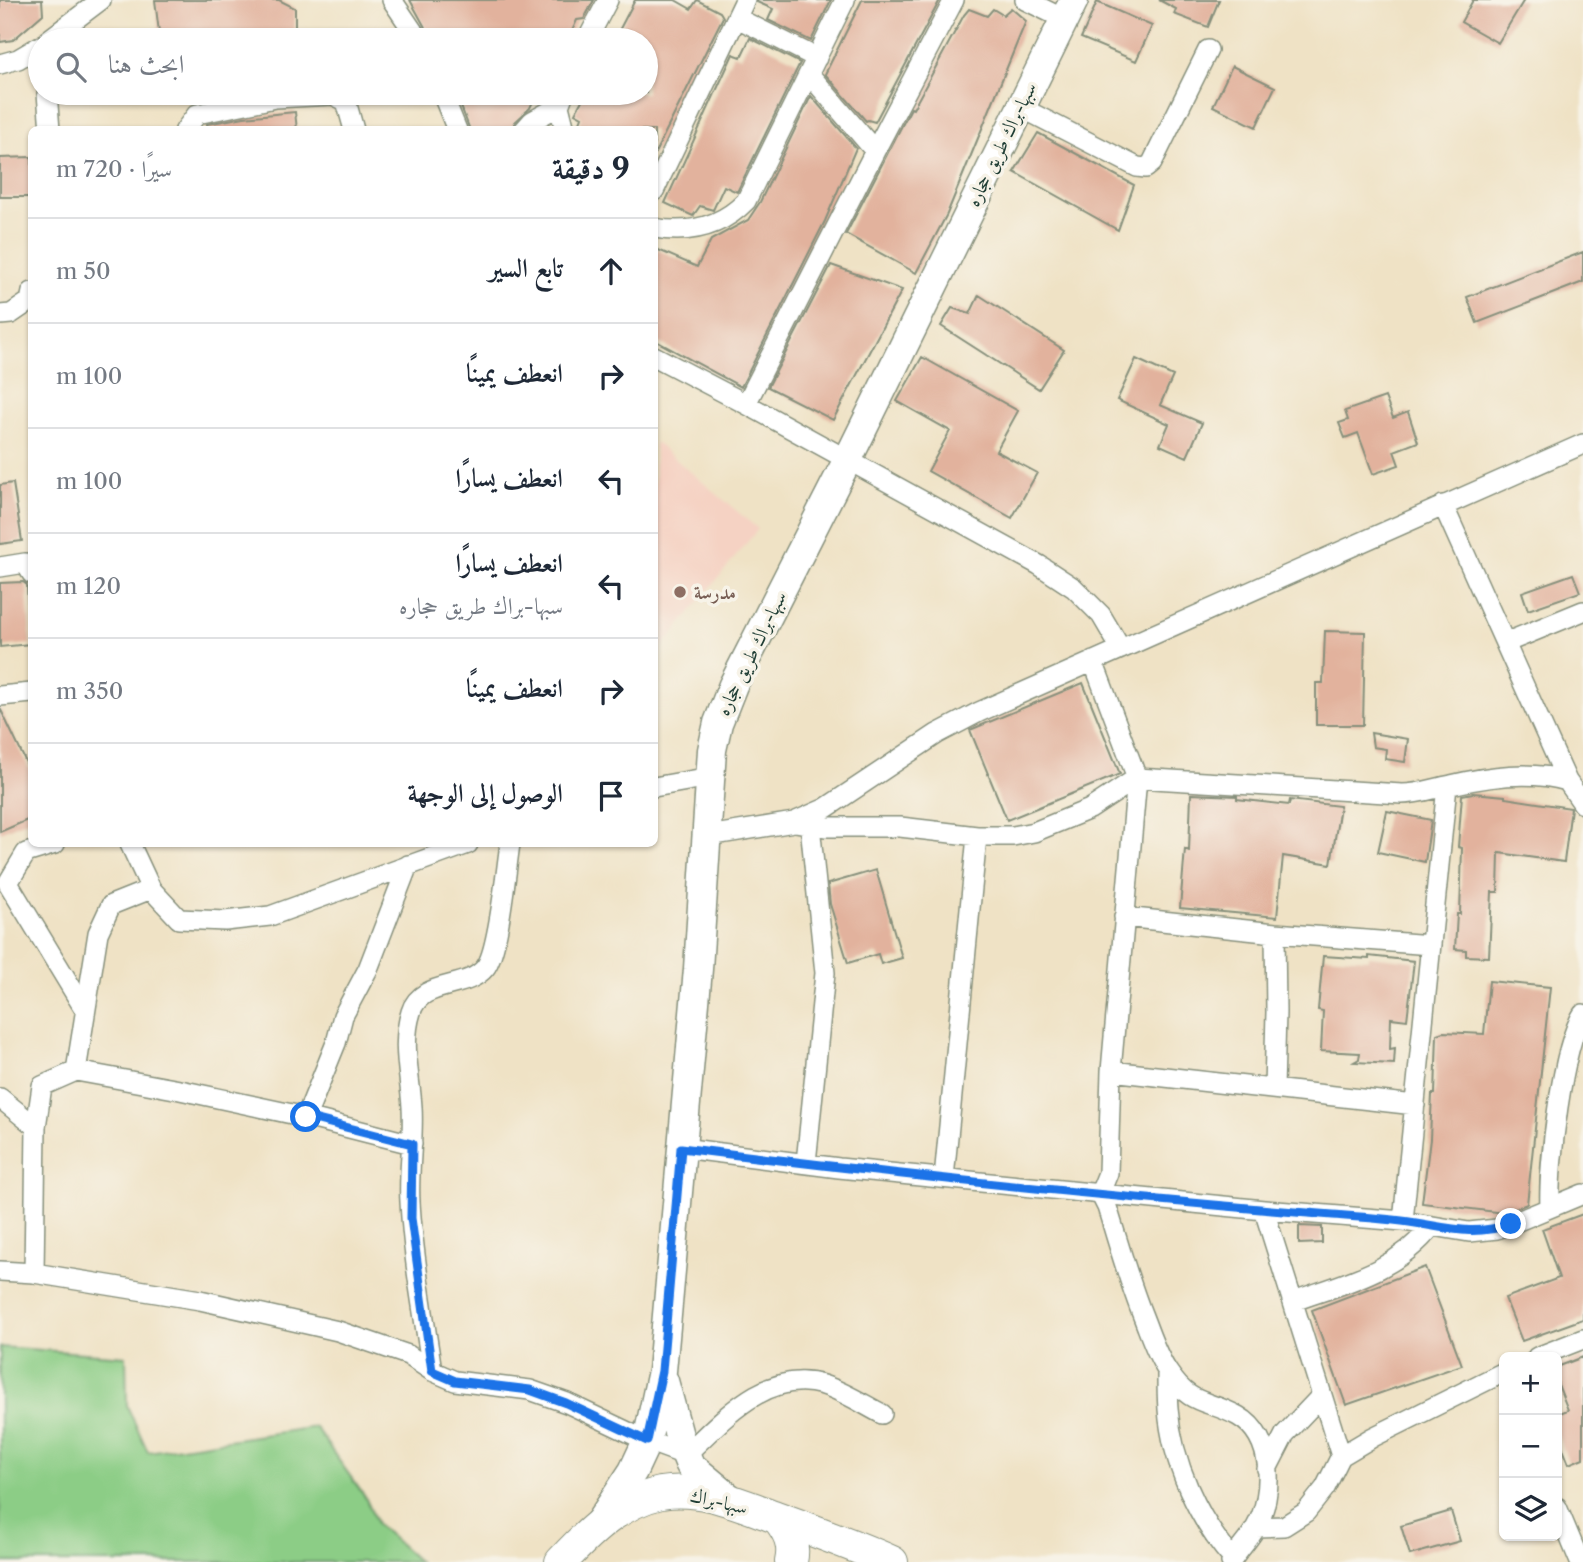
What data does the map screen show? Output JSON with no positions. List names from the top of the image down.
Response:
{
  "streets": {
    "highway": ["سبها-براك"],
    "main road": ["سبها-براك طريق حجاره"]
  },
  "crossings": [
    ["سبها-براك طريق حجاره", "سبها-براك"]
  ],
  "places": ["مدرسة"],
  "page": {
    "search": "ابحث هنا",
    "heading": ["9 دقيقة", "سيرًا · 720 m"],
    "list": [
      ["تابع السير", "50 m"],
      ["انعطف يمينًا", "100 m"],
      ["انعطف يسارًا", "100 m"],
      ["انعطف يسارًا", "سبها-براك طريق حجاره", "120 m"],
      ["انعطف يمينًا", "350 m"],
      "الوصول إلى الوجهة"
    ],
    "map_buttons": ["+", "−"]
  }
}
